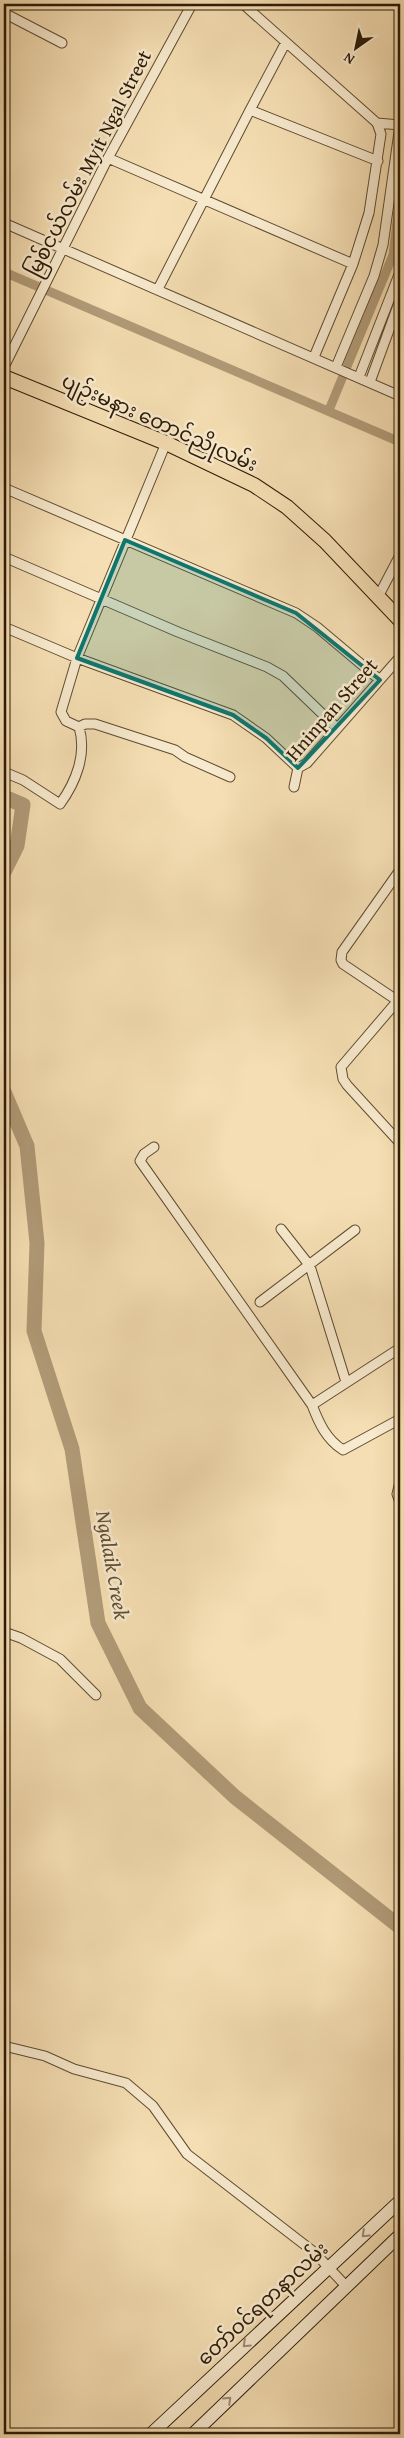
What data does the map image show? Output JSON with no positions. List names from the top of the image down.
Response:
{
  "streets": {
    "main road": ["ပျဉ်းမနား တောင်ညိုလမ်း", "တော်ဝင်ရတနာလမ်း"],
    "street": ["မြစ်ငယ်လမ်း Myit Ngal Street", "Hninpan Street"]
  },
  "water": ["Ngalaik Creek"],
  "north": "bottom left"
}
